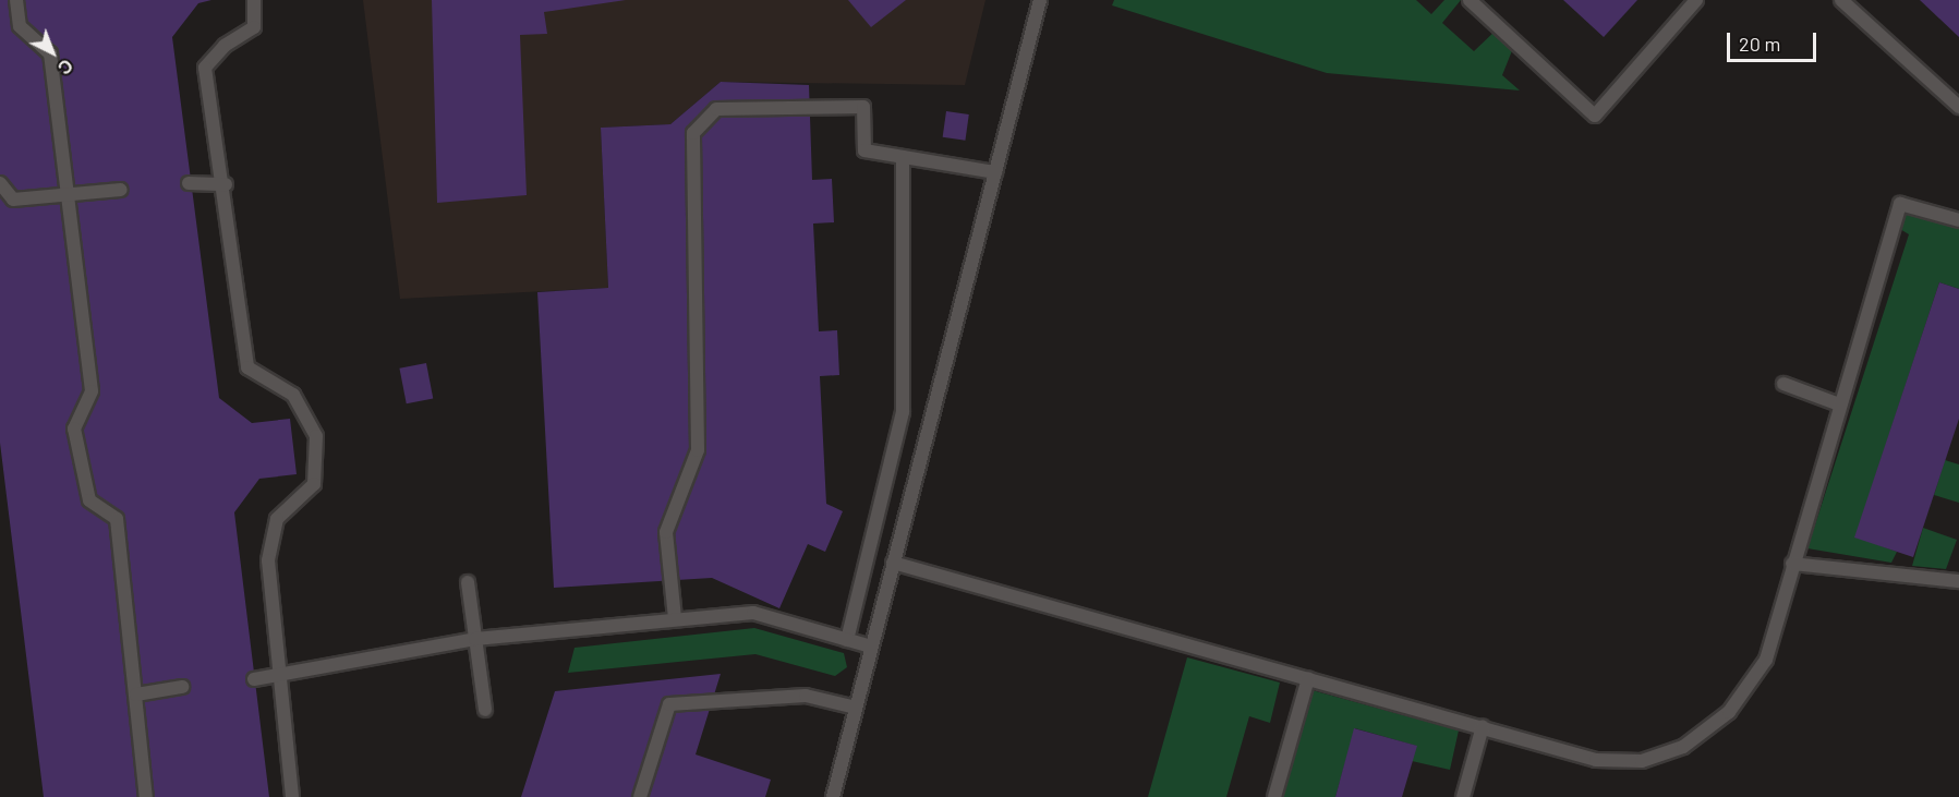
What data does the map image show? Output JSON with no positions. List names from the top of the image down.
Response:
{
  "scale_bar": "20 m",
  "north": "bottom right"
}
